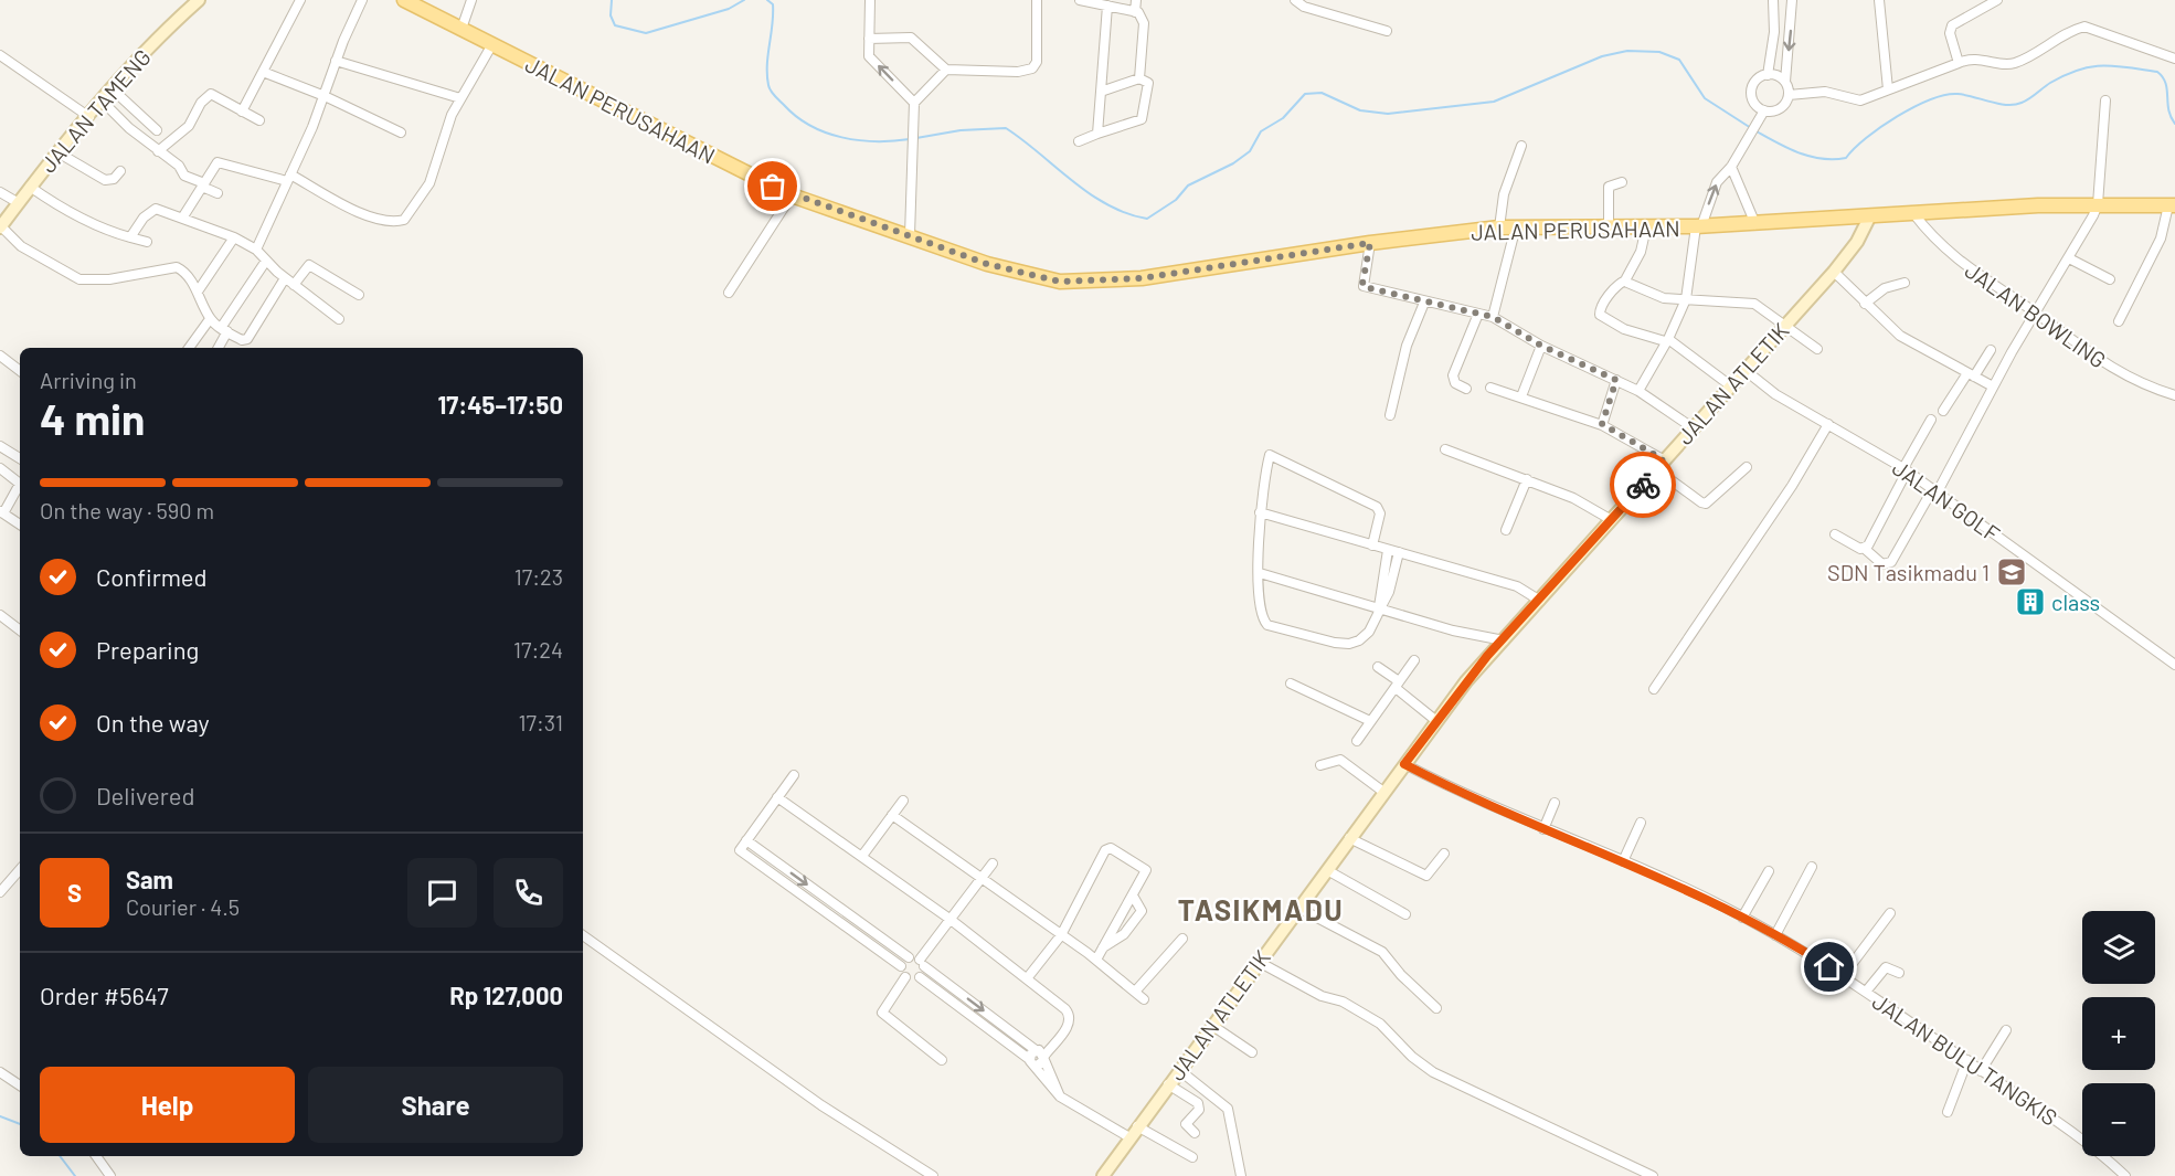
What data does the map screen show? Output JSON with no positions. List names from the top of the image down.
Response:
{
  "streets": {
    "main road": ["JALAN PERUSAHAAN"],
    "street": [
      "JALAN TAMENG",
      "JALAN BOWLING",
      "JALAN ATLETIK",
      "JALAN GOLF",
      "JALAN BULU TANGKIS"
    ]
  },
  "crossings": [
    ["JALAN PERUSAHAAN", "JALAN BOWLING"],
    ["JALAN PERUSAHAAN", "JALAN ATLETIK"],
    ["JALAN ATLETIK", "JALAN GOLF"],
    ["JALAN ATLETIK", "JALAN BULU TANGKIS"]
  ],
  "districts": ["TASIKMADU"],
  "places": {
    "school or university": ["SDN Tasikmadu 1"],
    "building": ["class"]
  },
  "page": {
    "heading": ["4 min", "Arriving in", "17:45–17:50"],
    "panel": [
      "Sam",
      "Courier · 4.5",
      "Order #5647",
      "Rp 127,000"
    ],
    "bar": "On the way · 590 m",
    "list": [
      ["Confirmed", "17:23"],
      ["Preparing", "17:24"],
      ["On the way", "17:31"],
      "Delivered"
    ],
    "round": "S",
    "map_buttons": ["+", "−"],
    "buttons": ["Help", "Share"]
  }
}
